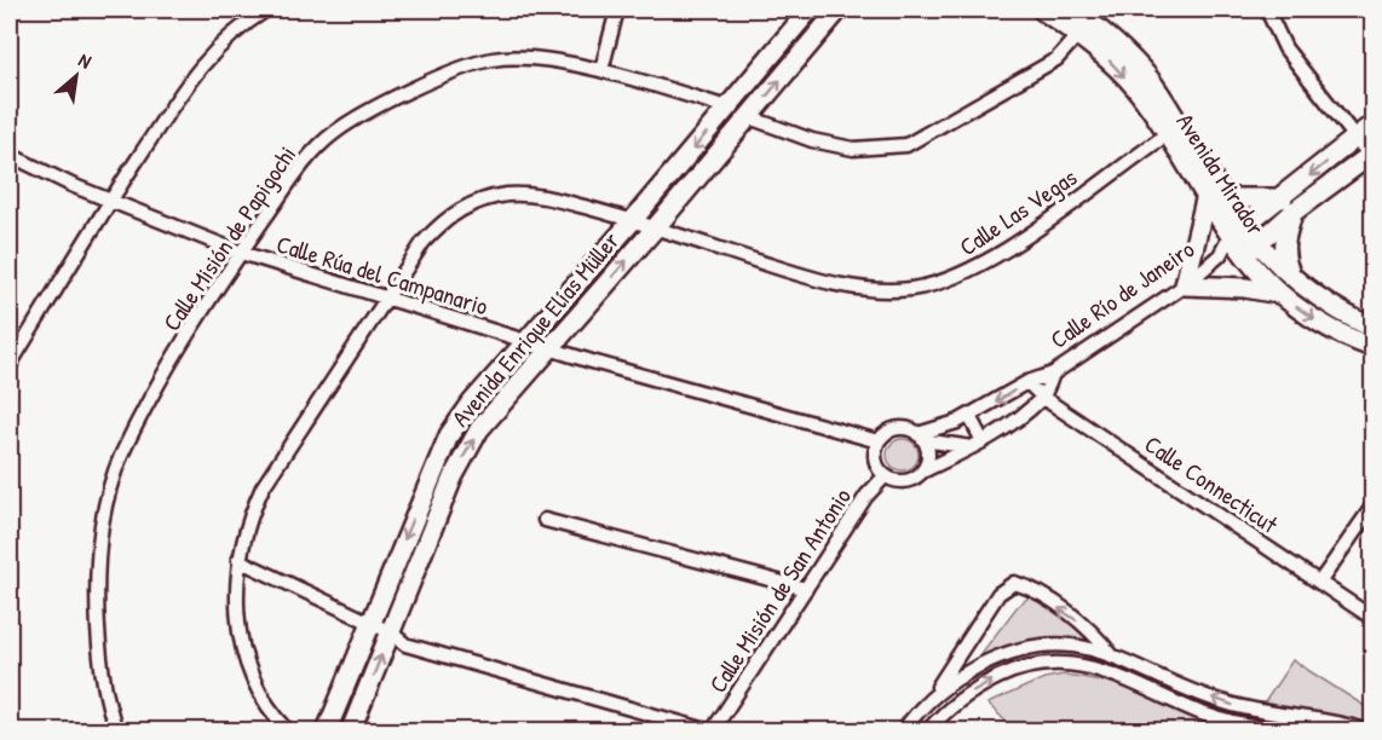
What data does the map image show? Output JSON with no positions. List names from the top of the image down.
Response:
{
  "streets": {
    "main road": ["Avenida Mirador", "Calle Río de Janeiro", "Avenida Enrique Elías Müller"],
    "street": [
      "Calle Las Vegas",
      "Calle Misión de Papigochi",
      "Calle Rúa del Campanario",
      "Calle Connecticut",
      "Calle Misión de San Antonio"
    ]
  },
  "crossings": [
    ["Avenida Mirador", "Calle Las Vegas"],
    ["Avenida Mirador", "Calle Río de Janeiro"],
    ["Calle Las Vegas", "Calle Rúa del Campanario"],
    ["Calle Las Vegas", "Avenida Enrique Elías Müller"],
    ["Calle Misión de Papigochi", "Calle Rúa del Campanario"],
    ["Calle Misión de Papigochi", "Avenida Enrique Elías Müller"],
    ["Calle Rúa del Campanario", "Calle Río de Janeiro"],
    ["Calle Rúa del Campanario", "Avenida Enrique Elías Müller"],
    ["Calle Rúa del Campanario", "Calle Misión de San Antonio"],
    ["Calle Río de Janeiro", "Calle Connecticut"],
    ["Calle Río de Janeiro", "Calle Misión de San Antonio"]
  ],
  "north": "top right"
}
